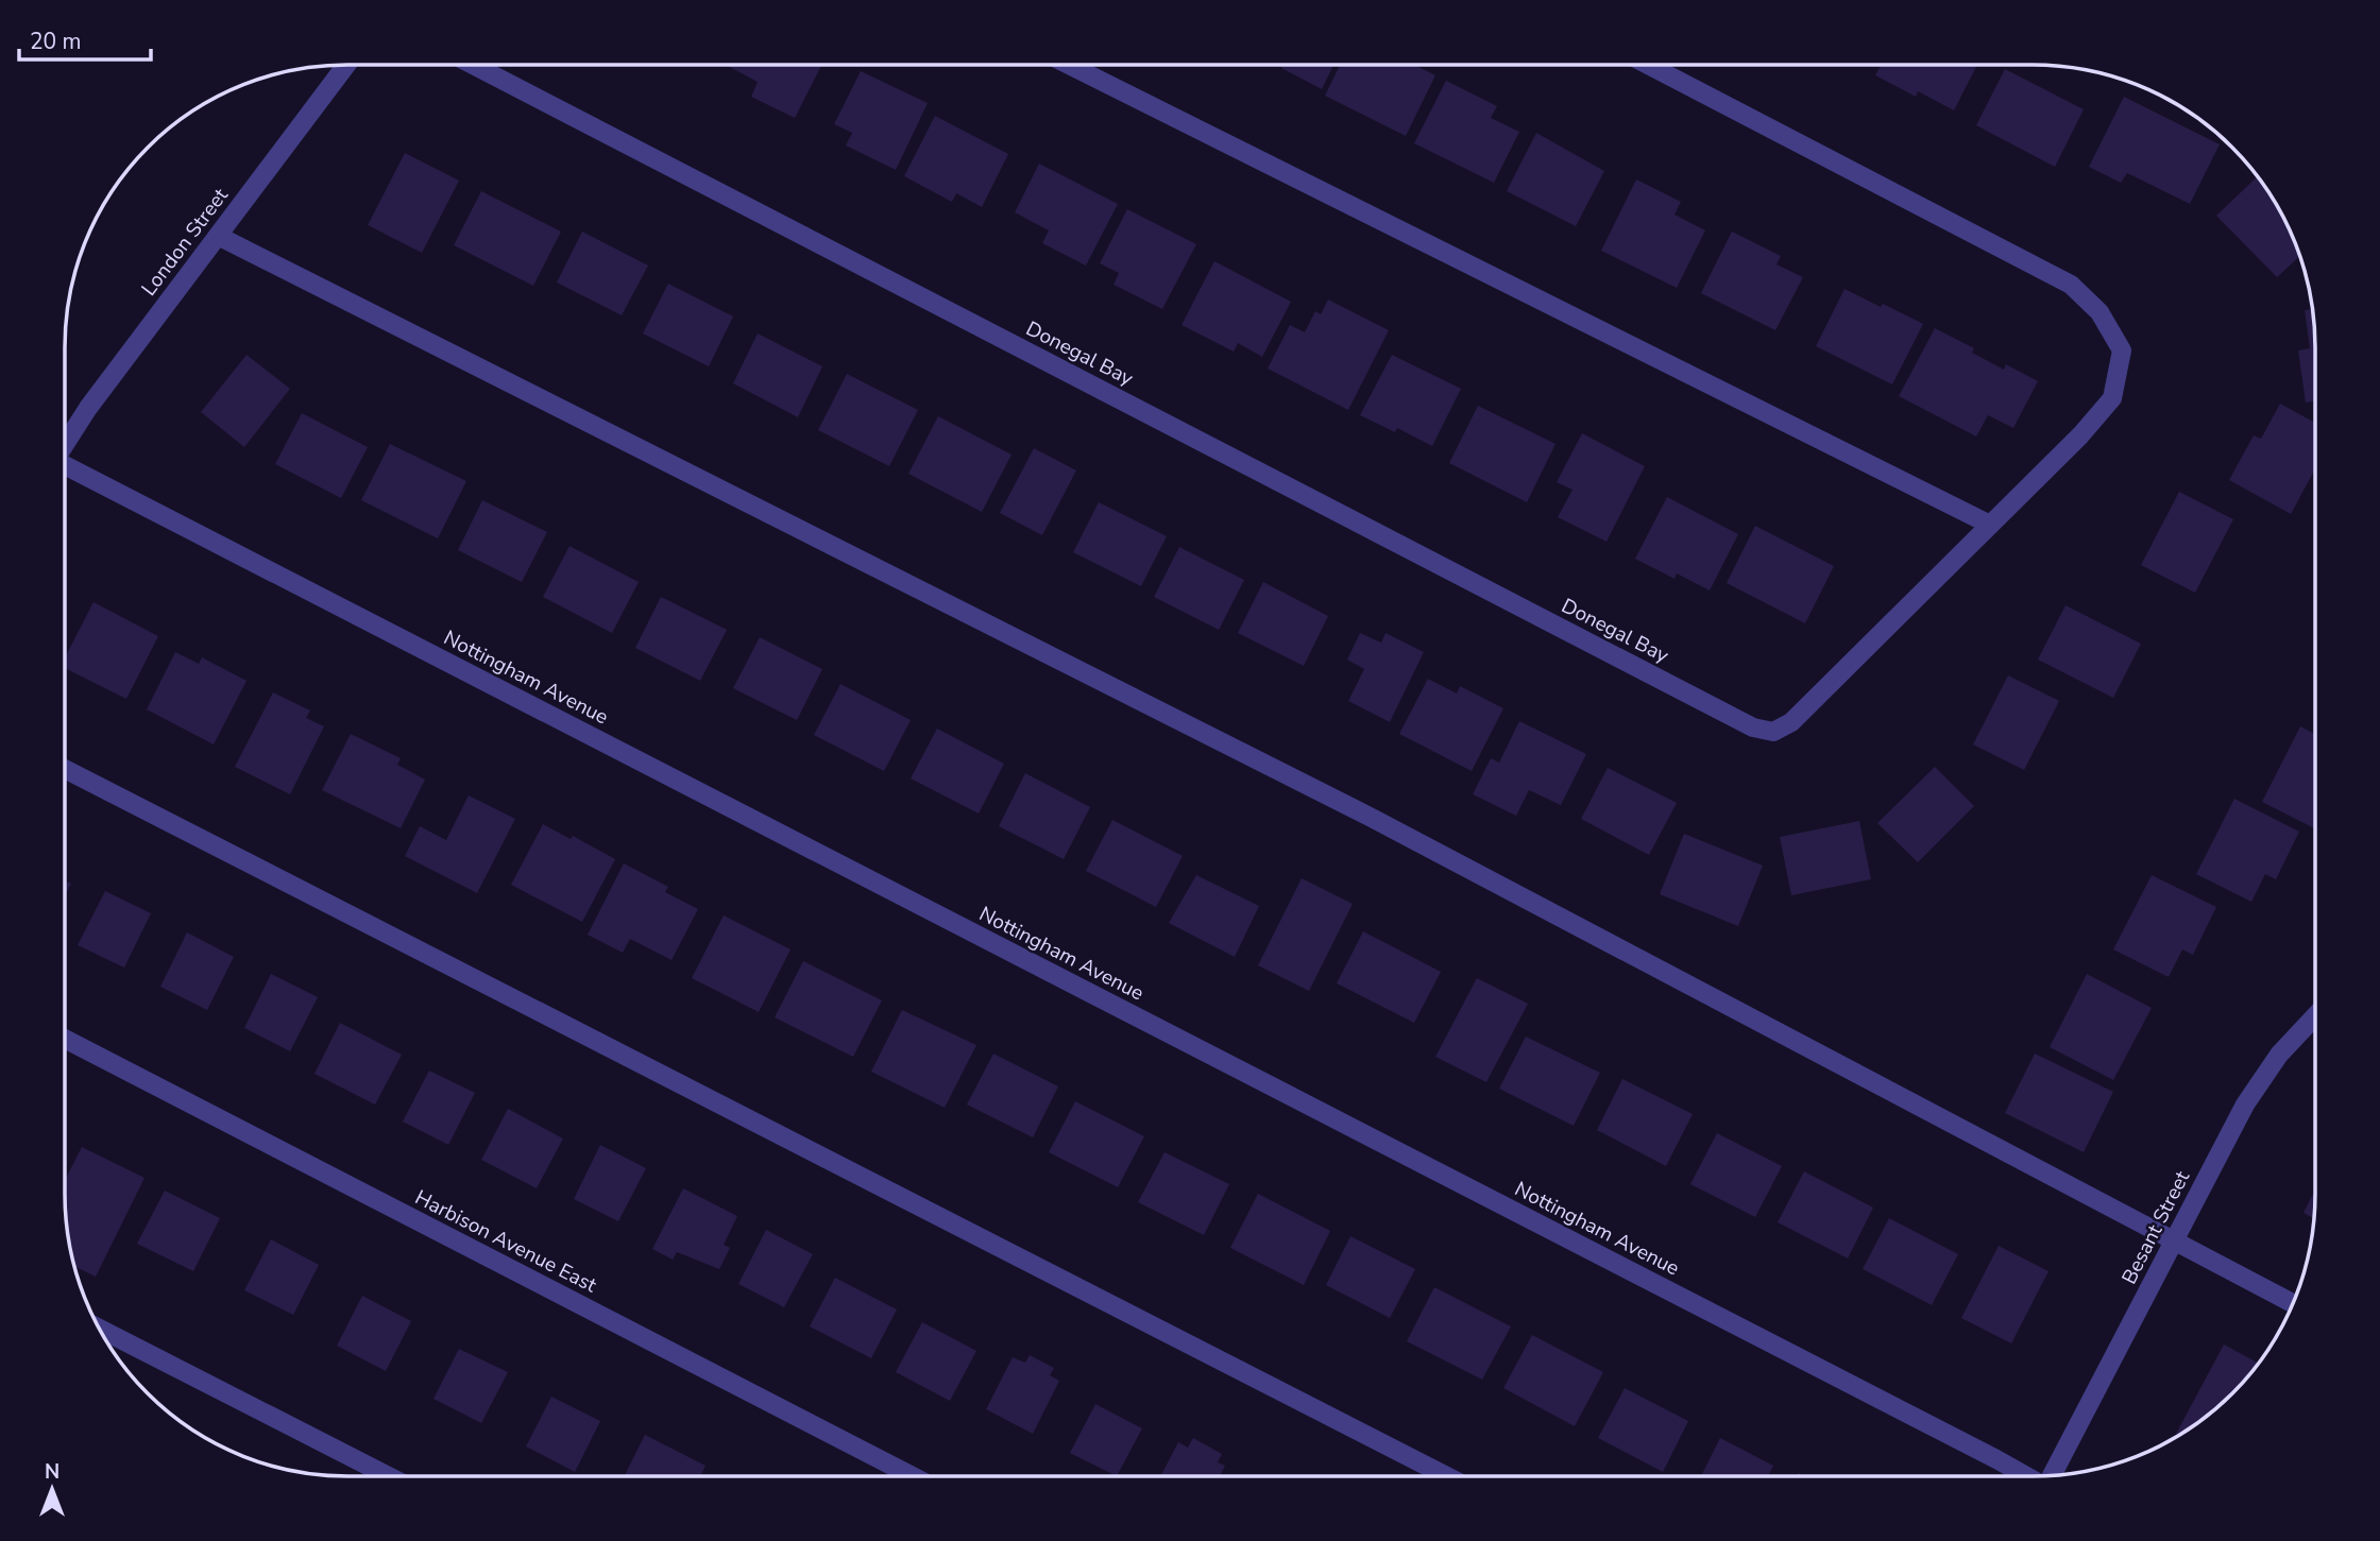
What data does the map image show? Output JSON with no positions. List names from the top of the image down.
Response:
{
  "streets": {
    "street": [
      "London Street",
      "Donegal Bay",
      "Nottingham Avenue",
      "Besant Street",
      "Harbison Avenue East"
    ]
  },
  "scale_bar": "20 m",
  "north": "top"
}
